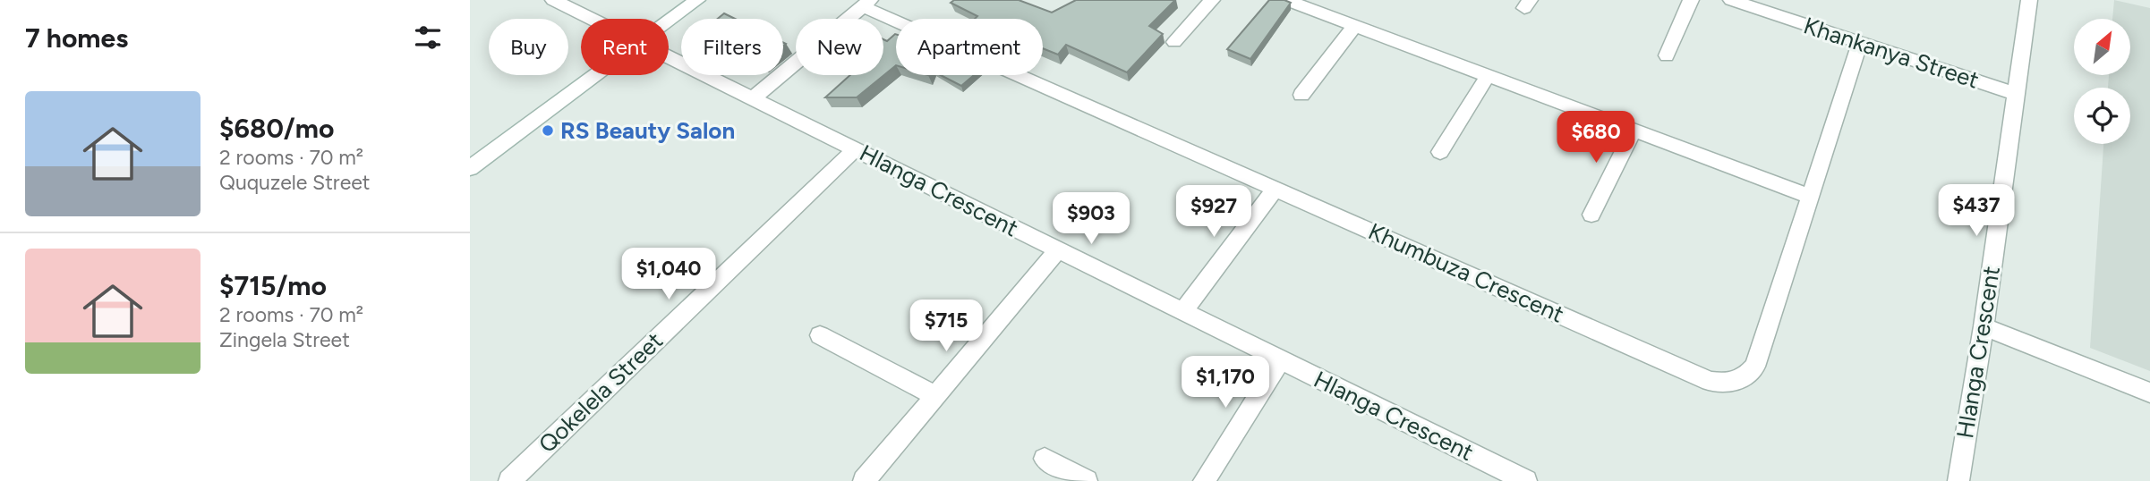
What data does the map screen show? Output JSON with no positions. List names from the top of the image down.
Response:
{
  "streets": {
    "street": [
      "Khankanya Street",
      "Hlanga Crescent",
      "Khumbuza Crescent",
      "Qokelela Street"
    ]
  },
  "crossings": [
    ["Khankanya Street", "Hlanga Crescent"],
    ["Khankanya Street", "Khumbuza Crescent"],
    ["Hlanga Crescent", "Qokelela Street"]
  ],
  "places": ["RS Beauty Salon"],
  "north": "top right",
  "page": {
    "heading": "7 homes",
    "chip": [
      "Buy",
      "Rent",
      "Filters",
      "New",
      "Apartment"
    ],
    "list": [
      {
        "name": "$680/mo",
        "note": "2 rooms · 70 m² · Ququzele Street"
      },
      {
        "name": "$715/mo",
        "note": "2 rooms · 70 m² · Zingela Street"
      }
    ],
    "price": [
      "$680",
      "$437",
      "$927",
      "$903",
      "$1,040",
      "$715",
      "$1,170"
    ]
  }
}
